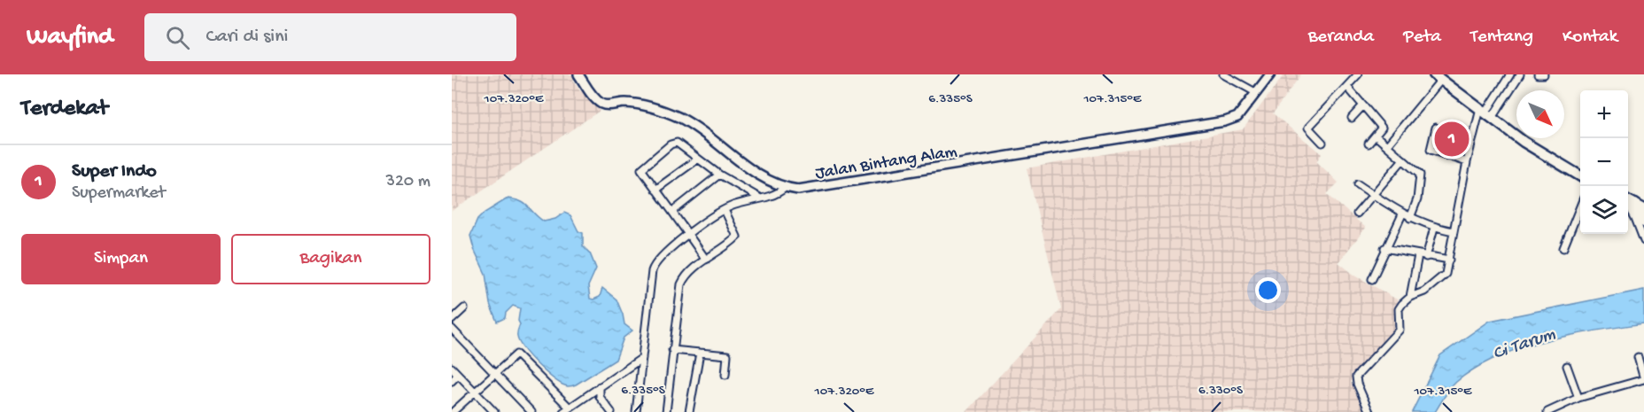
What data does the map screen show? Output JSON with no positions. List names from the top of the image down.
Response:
{
  "streets": {
    "street": ["Jalan Bintang Alam"]
  },
  "water": ["Ci Tarum"],
  "north": "bottom right",
  "page": {
    "header": "Wayfind",
    "search": "Cari di sini",
    "nav": [
      "Beranda",
      "Peta",
      "Tentang",
      "Kontak"
    ],
    "heading": "Terdekat",
    "map_buttons": ["+", "−"],
    "pins": "1",
    "list": [
      {
        "mark": "1",
        "name": "Super Indo",
        "note": "Supermarket",
        "value": "320 m"
      }
    ],
    "buttons": ["Simpan", "Bagikan"]
  },
  "coordinates": [
    "107.320°E",
    "107.315°E",
    "6.335°S",
    "6.330°S"
  ]
}
